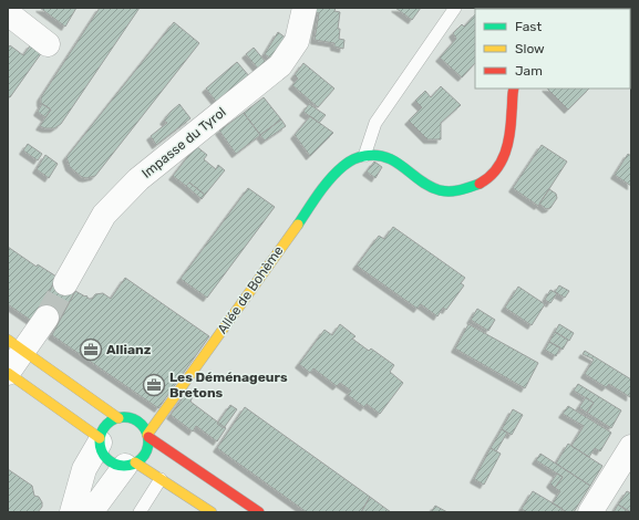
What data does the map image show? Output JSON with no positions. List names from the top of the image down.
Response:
{
  "streets": {
    "main road": ["Allée de Bohème"],
    "street": ["Impasse du Tyrol"]
  },
  "places": {
    "office": ["Allianz", "Les Déménageurs Bretons"]
  },
  "legend": ["Fast", "Slow", "Jam"]
}
